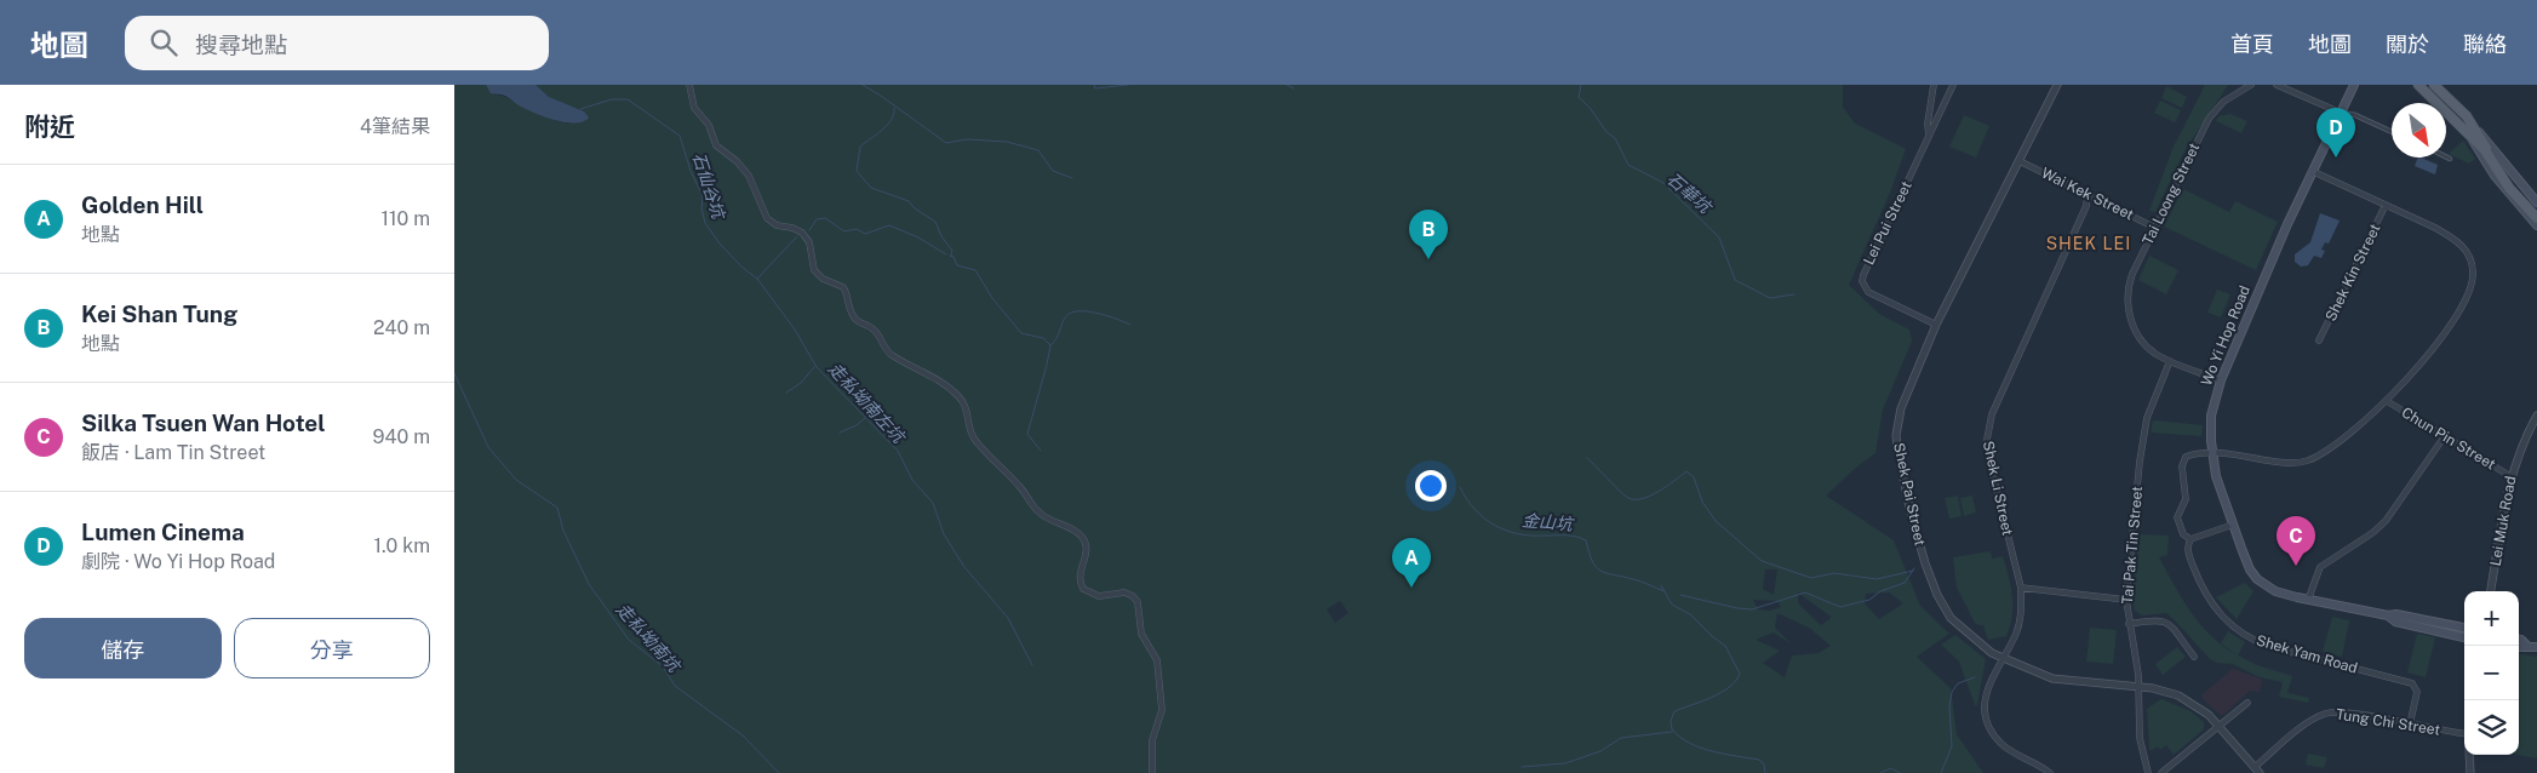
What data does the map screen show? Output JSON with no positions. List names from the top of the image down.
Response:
{
  "streets": {
    "main road": ["Wo Yi Hop Road"],
    "street": [
      "Wai Kek Street",
      "Tai Loong Street",
      "Lei Pui Street",
      "Shek Kin Street",
      "Chun Pin Street",
      "Shek Li Street",
      "Shek Pai Street",
      "Lei Muk Road",
      "Tai Pak Tin Street",
      "Shek Yam Road",
      "Tung Chi Street"
    ]
  },
  "crossings": [
    ["Wai Kek Street", "Tai Loong Street"],
    ["Wai Kek Street", "Shek Li Street"],
    ["Wai Kek Street", "Shek Pai Street"],
    ["Tai Loong Street", "Wo Yi Hop Road"],
    ["Tai Loong Street", "Tai Pak Tin Street"],
    ["Lei Pui Street", "Shek Pai Street"],
    ["Wo Yi Hop Road", "Shek Yam Road"],
    ["Chun Pin Street", "Lei Muk Road"],
    ["Shek Li Street", "Shek Pai Street"],
    ["Shek Pai Street", "Tai Pak Tin Street"],
    ["Shek Yam Road", "Tung Chi Street"]
  ],
  "districts": ["SHEK LEI"],
  "water": [
    "石仙谷坑",
    "石華坑",
    "走私坳南左坑",
    "金山坑",
    "走私坳南坑"
  ],
  "north": "bottom right",
  "page": {
    "header": "地圖",
    "search": "搜尋地點",
    "nav": [
      "首頁",
      "地圖",
      "關於",
      "聯絡"
    ],
    "heading": ["附近", "4筆結果"],
    "pins": [
      "D",
      "B",
      "C",
      "A"
    ],
    "list": [
      {
        "mark": "A",
        "name": "Golden Hill",
        "note": "地點",
        "value": "110 m"
      },
      {
        "mark": "B",
        "name": "Kei Shan Tung",
        "note": "地點",
        "value": "240 m"
      },
      {
        "mark": "C",
        "name": "Silka Tsuen Wan Hotel",
        "note": "飯店 · Lam Tin Street",
        "value": "940 m"
      },
      {
        "mark": "D",
        "name": "Lumen Cinema",
        "note": "劇院 · Wo Yi Hop Road",
        "value": "1.0 km"
      }
    ],
    "map_buttons": ["+", "−"],
    "buttons": ["儲存", "分享"]
  }
}
